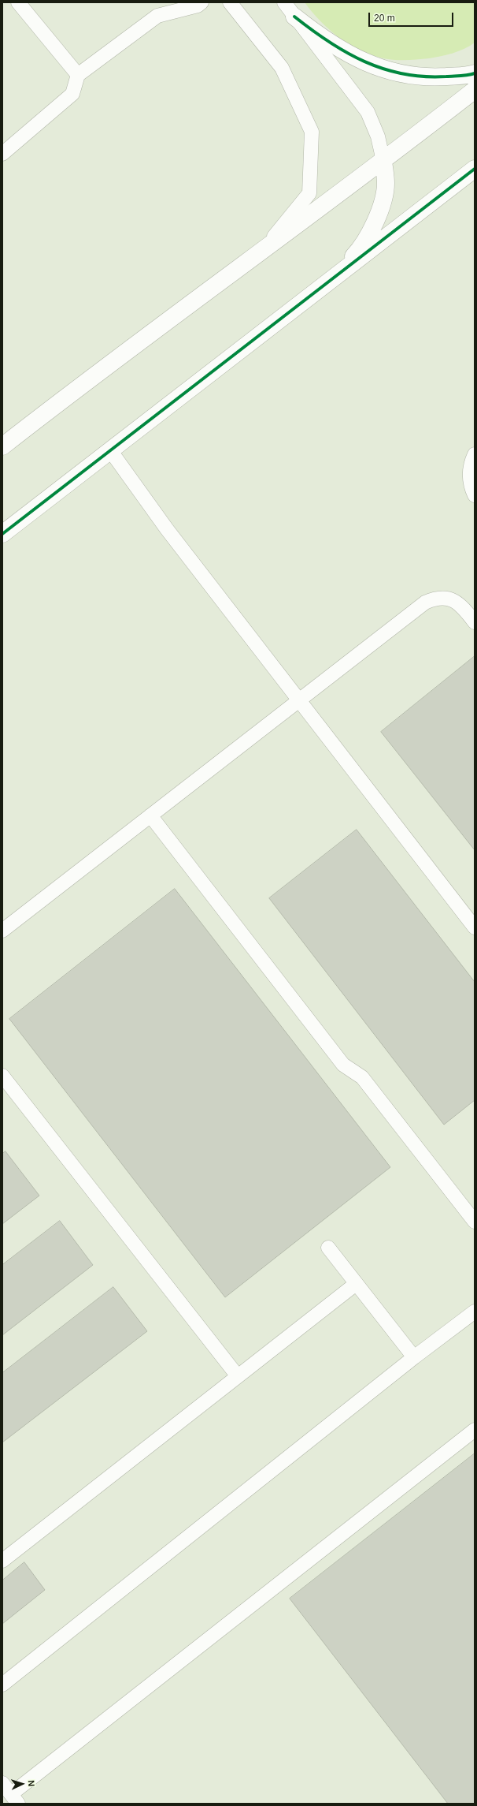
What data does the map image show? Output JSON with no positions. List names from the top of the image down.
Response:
{
  "scale_bar": "20 m",
  "north": "right"
}
